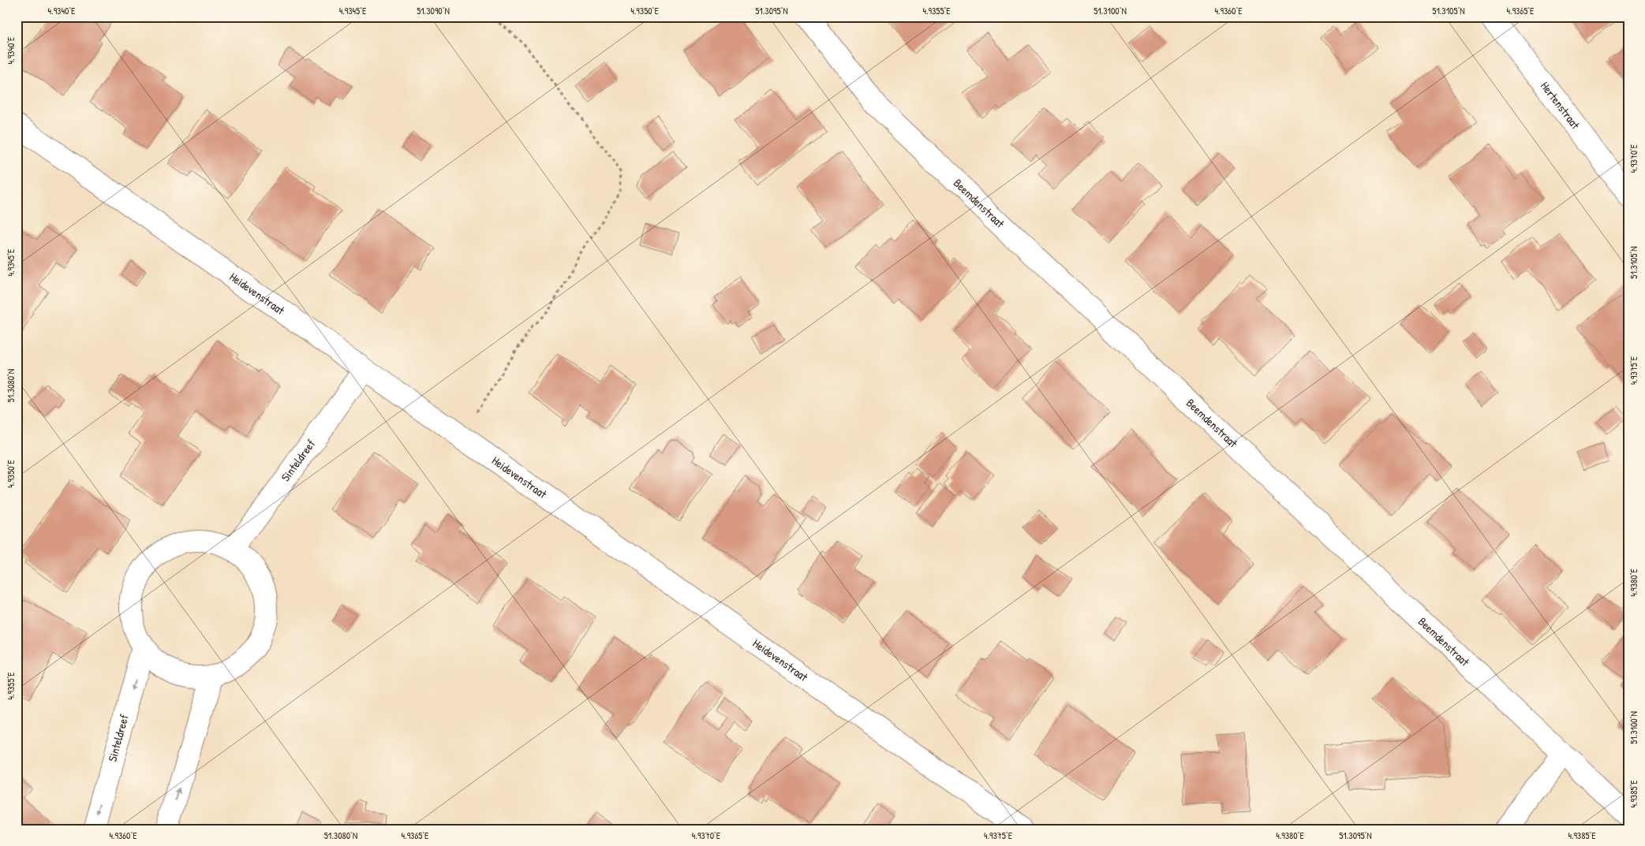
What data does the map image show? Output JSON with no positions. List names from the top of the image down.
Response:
{
  "streets": {
    "street": [
      "Hertenstraat",
      "Beemdenstraat",
      "Heidevenstraat",
      "Sinteldreef"
    ]
  },
  "crossings": [
    ["Heidevenstraat", "Sinteldreef"]
  ],
  "coordinates": [
    "4.9340°E",
    "4.9345°E",
    "51.3090°N",
    "4.9350°E",
    "51.3095°N",
    "4.9355°E",
    "51.3100°N",
    "4.9360°E",
    "51.3105°N",
    "4.9365°E",
    "4.9370°E",
    "4.9375°E",
    "51.3080°N",
    "4.9380°E",
    "4.9385°E"
  ]
}
